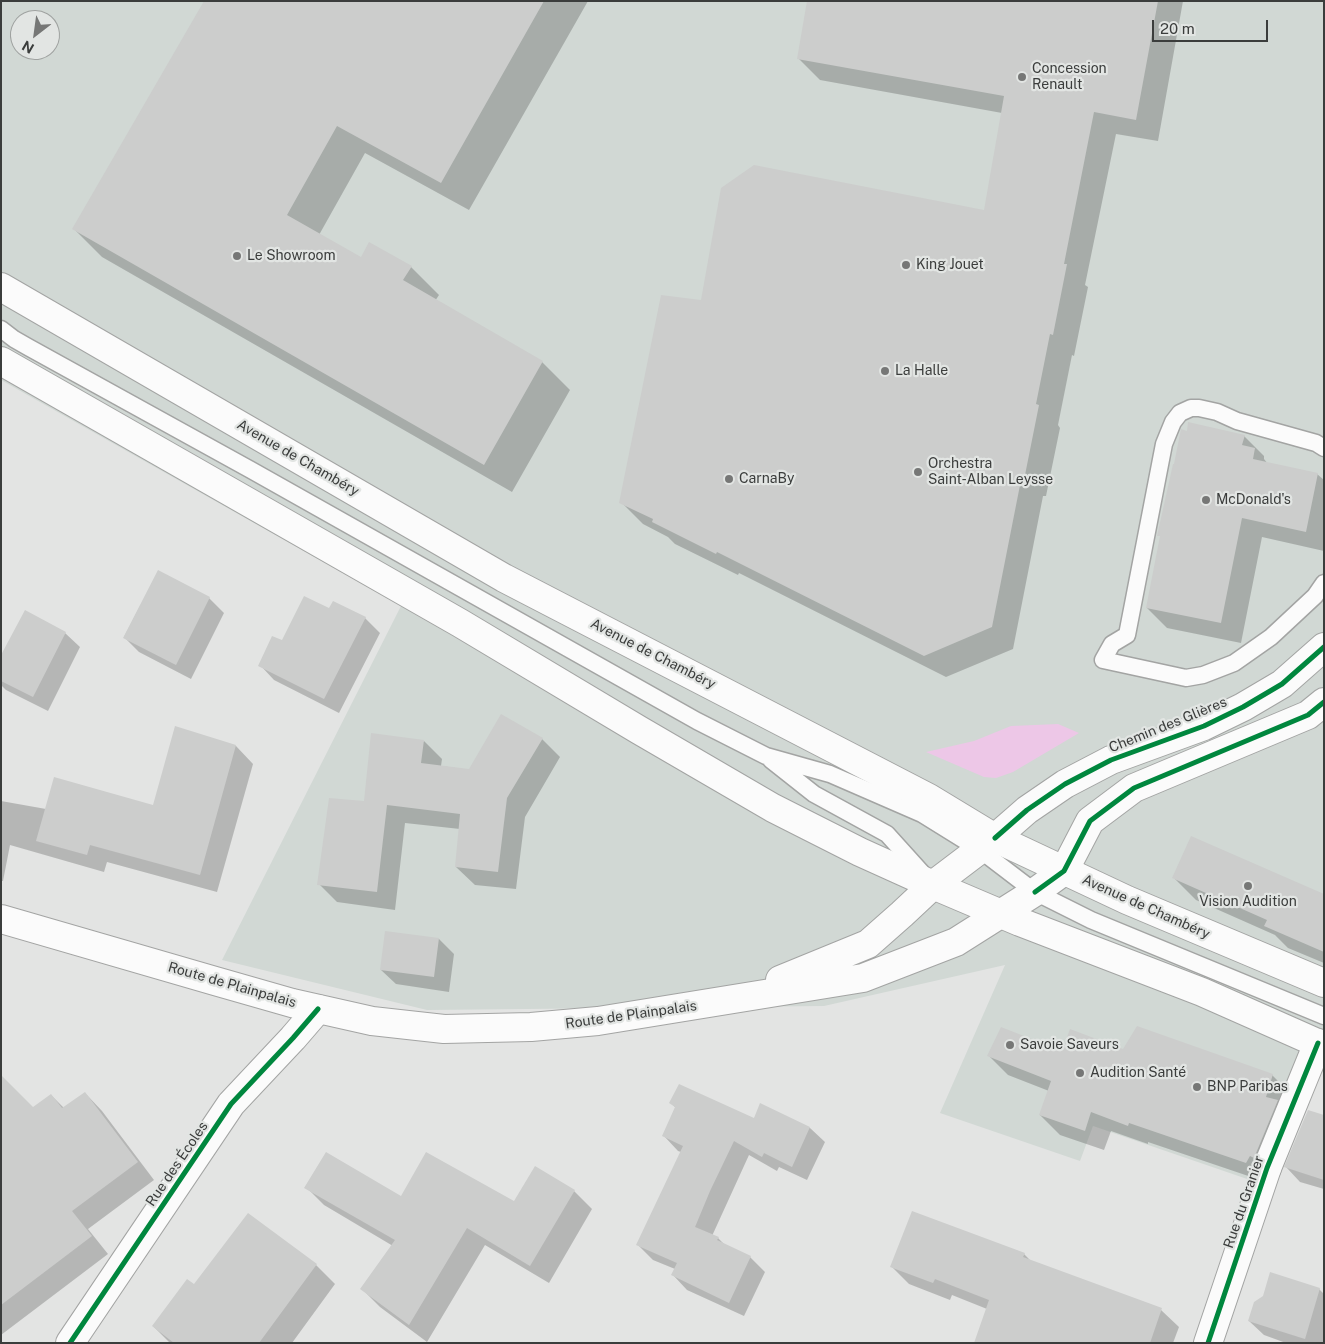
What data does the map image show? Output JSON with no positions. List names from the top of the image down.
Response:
{
  "streets": {
    "main road": [
      "Avenue de Chambéry",
      "Chemin des Glières",
      "Route de Plainpalais",
      "Rue des Écoles",
      "Rue du Granier"
    ]
  },
  "crossings": [
    ["Avenue de Chambéry", "Chemin des Glières"],
    ["Avenue de Chambéry", "Route de Plainpalais"],
    ["Chemin des Glières", "Route de Plainpalais"],
    ["Route de Plainpalais", "Rue des Écoles"]
  ],
  "places": [
    "Concession Renault",
    "Le Showroom",
    "King Jouet",
    "La Halle",
    "Orchestra Saint-Alban Leysse",
    "CarnaBy",
    "McDonald's",
    "Vision Audition",
    "Savoie Saveurs",
    "Audition Santé",
    "BNP Paribas"
  ],
  "scale_bar": "20 m",
  "north": "bottom left"
}
